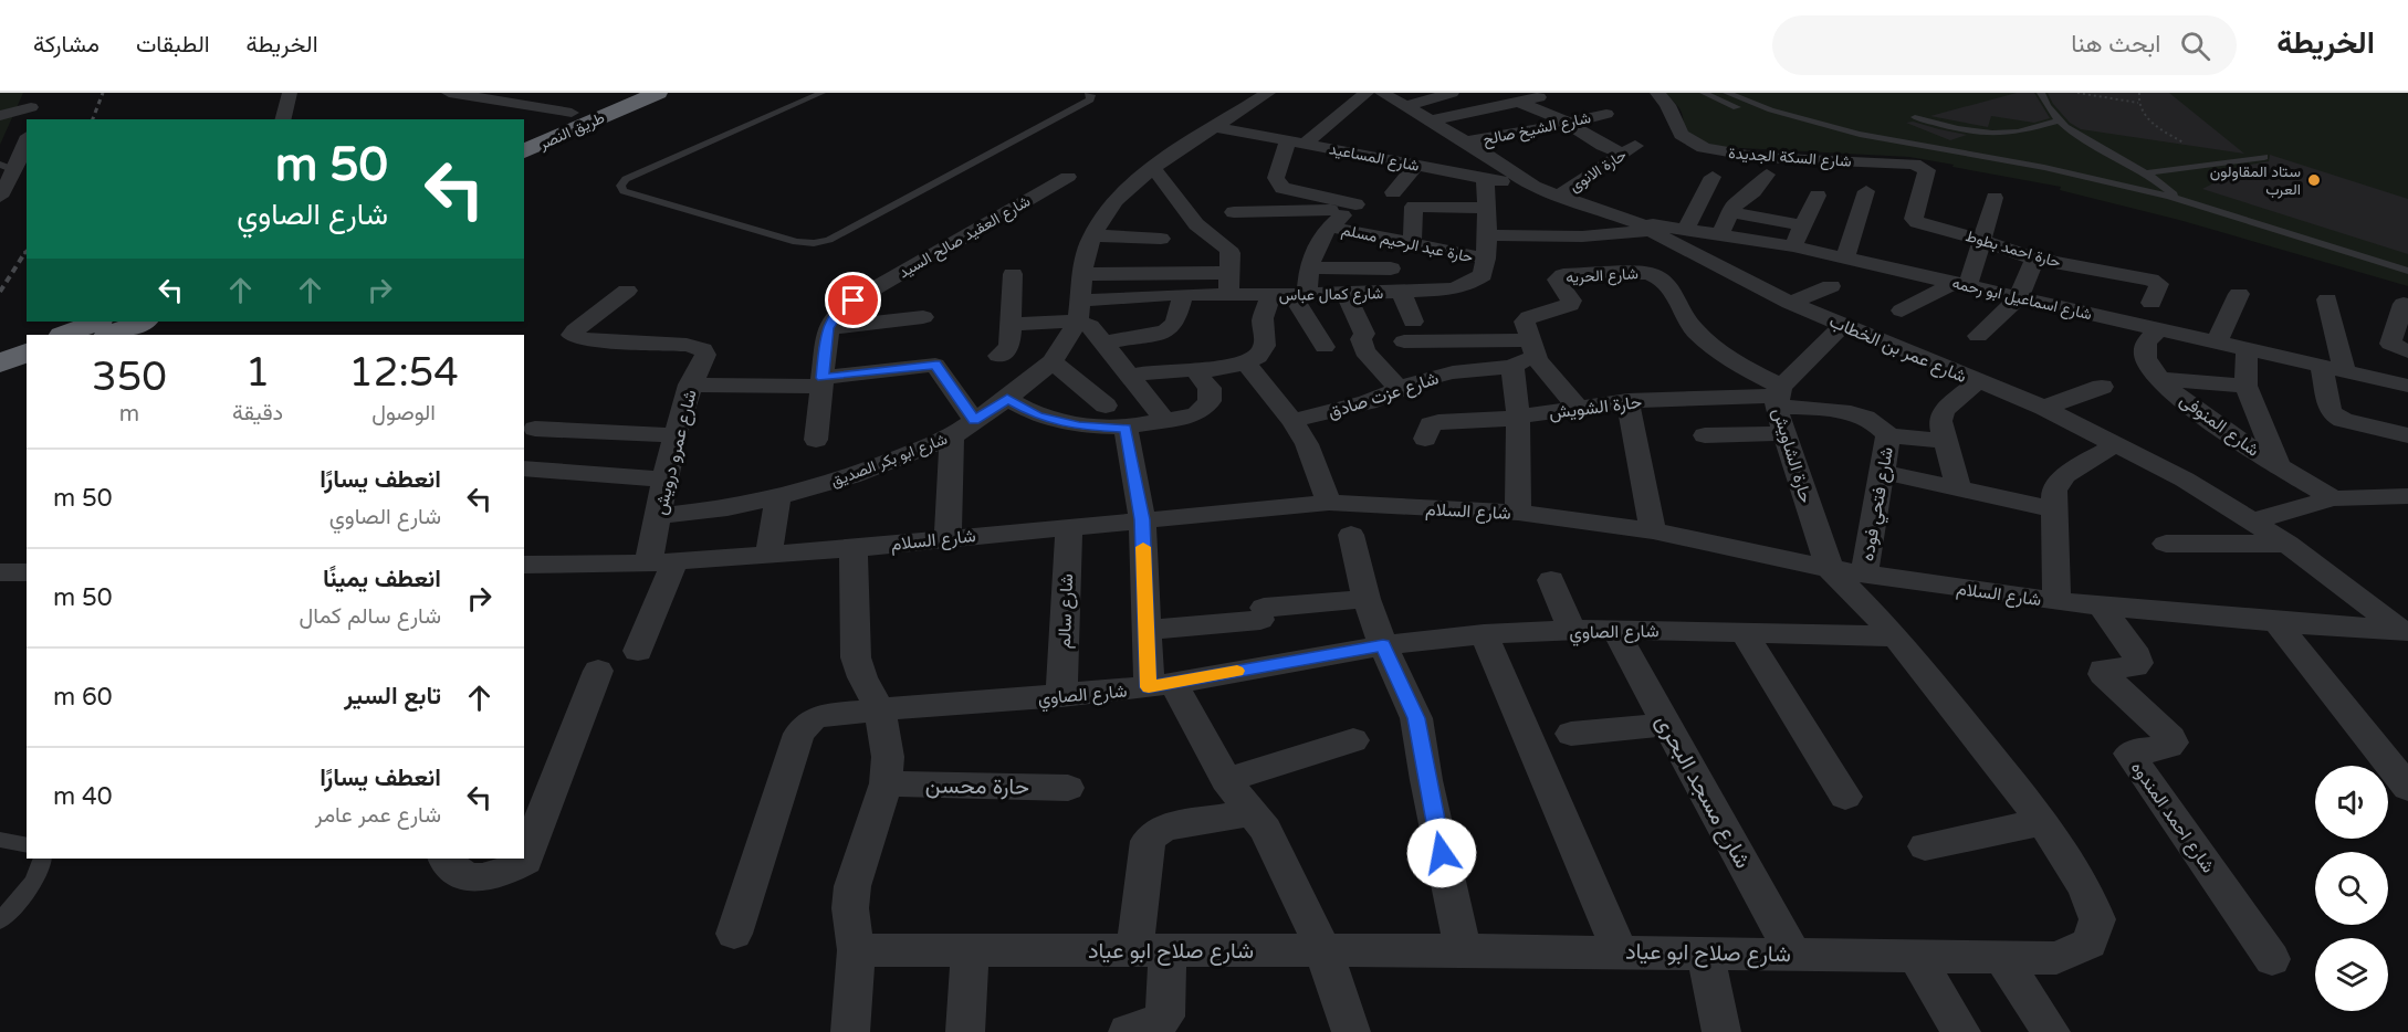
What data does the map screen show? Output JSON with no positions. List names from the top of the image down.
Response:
{
  "streets": {
    "highway": ["طريق النصر"],
    "street": [
      "شارع الشيخ صالح",
      "شارع المساعيد",
      "شارع السكة الجديدة",
      "حارة الانوى",
      "شارع العقيد صالح السيد",
      "حارة عبد الرحيم مسلم",
      "حارة احمد بطوط",
      "شارع الحريه",
      "شارع كمال عباس",
      "شارع اسماعيل ابو رحمه",
      "شارع عمر بن الخطاب",
      "شارع عزت صادق",
      "حارة الشويش",
      "شارع المنوفى",
      "شارع عمرو درويش",
      "حارة الشاويش",
      "شارع ابو بكر الصديق",
      "شارع فتحي فوده",
      "شارع السلام",
      "شارع سالم",
      "شارع الصاوي",
      "حارة محسن",
      "شارع مسجد البحرى",
      "شارع احمد المندوه",
      "شارع صلاح ابو عياد"
    ]
  },
  "crossings": [
    ["شارع الشيخ صالح", "حارة الانوى"],
    ["شارع الشيخ صالح", "شارع عمر بن الخطاب"],
    ["شارع المساعيد", "شارع كمال عباس"],
    ["شارع المساعيد", "شارع عمر بن الخطاب"],
    ["شارع المساعيد", "شارع ابو بكر الصديق"],
    ["شارع السكة الجديدة", "حارة احمد بطوط"],
    ["حارة الانوى", "شارع عمر بن الخطاب"],
    ["حارة عبد الرحيم مسلم", "شارع كمال عباس"],
    ["شارع الحريه", "شارع عمر بن الخطاب"],
    ["شارع الحريه", "شارع عزت صادق"],
    ["شارع الحريه", "حارة الشويش"],
    ["شارع الحريه", "شارع السلام"],
    ["شارع كمال عباس", "شارع ابو بكر الصديق"],
    ["شارع اسماعيل ابو رحمه", "شارع عمر بن الخطاب"],
    ["شارع اسماعيل ابو رحمه", "شارع المنوفى"],
    ["شارع عمر بن الخطاب", "حارة الشاويش"],
    ["شارع عمر بن الخطاب", "شارع السلام"],
    ["حارة الشويش", "حارة الشاويش"],
    ["حارة الشويش", "شارع فتحي فوده"],
    ["شارع عمرو درويش", "شارع ابو بكر الصديق"],
    ["شارع عمرو درويش", "شارع السلام"],
    ["حارة الشاويش", "شارع فتحي فوده"],
    ["حارة الشاويش", "شارع السلام"],
    ["حارة الشاويش", "شارع صلاح ابو عياد"],
    ["شارع فتحي فوده", "شارع السلام"],
    ["شارع فتحي فوده", "شارع صلاح ابو عياد"],
    ["شارع السلام", "شارع سالم"],
    ["شارع السلام", "شارع احمد المندوه"],
    ["شارع السلام", "شارع صلاح ابو عياد"],
    ["شارع سالم", "شارع الصاوي"],
    ["شارع الصاوي", "شارع مسجد البحرى"],
    ["شارع الصاوي", "شارع صلاح ابو عياد"],
    ["شارع مسجد البحرى", "شارع صلاح ابو عياد"]
  ],
  "places": ["ستاد المقاولون العرب"],
  "page": {
    "header": "الخريطة",
    "search": "ابحث هنا",
    "nav": ["الخريطة", "الطبقات", "مشاركة"],
    "turn": ["50 m", "شارع الصاوي"],
    "eta": [
      "12:54",
      "الوصول",
      "1",
      "دقيقة",
      "350",
      "m"
    ],
    "list": [
      {
        "name": "انعطف يسارًا",
        "note": "شارع الصاوي",
        "value": "50 m"
      },
      {
        "name": "انعطف يمينًا",
        "note": "شارع سالم كمال",
        "value": "50 m"
      },
      {
        "name": "تابع السير",
        "value": "60 m"
      },
      {
        "name": "انعطف يسارًا",
        "note": "شارع عمر عامر",
        "value": "40 m"
      }
    ]
  }
}
